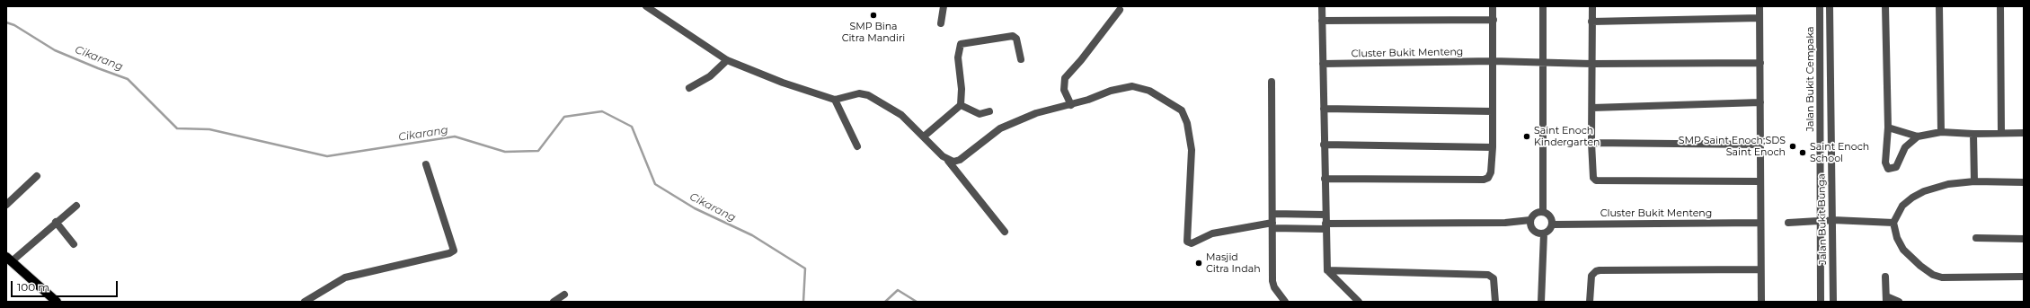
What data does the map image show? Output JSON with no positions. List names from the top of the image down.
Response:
{
  "streets": {
    "street": ["Cluster Bukit Menteng", "Jalan Bukit Cempaka", "Jalan Bukit Bunga"]
  },
  "water": ["Cikarang"],
  "places": [
    "SMP Bina Citra Mandiri",
    "Saint Enoch Kindergarten",
    "SMP Saint Enoch;SDS Saint Enoch",
    "Saint Enoch School",
    "Masjid Citra Indah"
  ],
  "scale_bar": "100 m"
}
